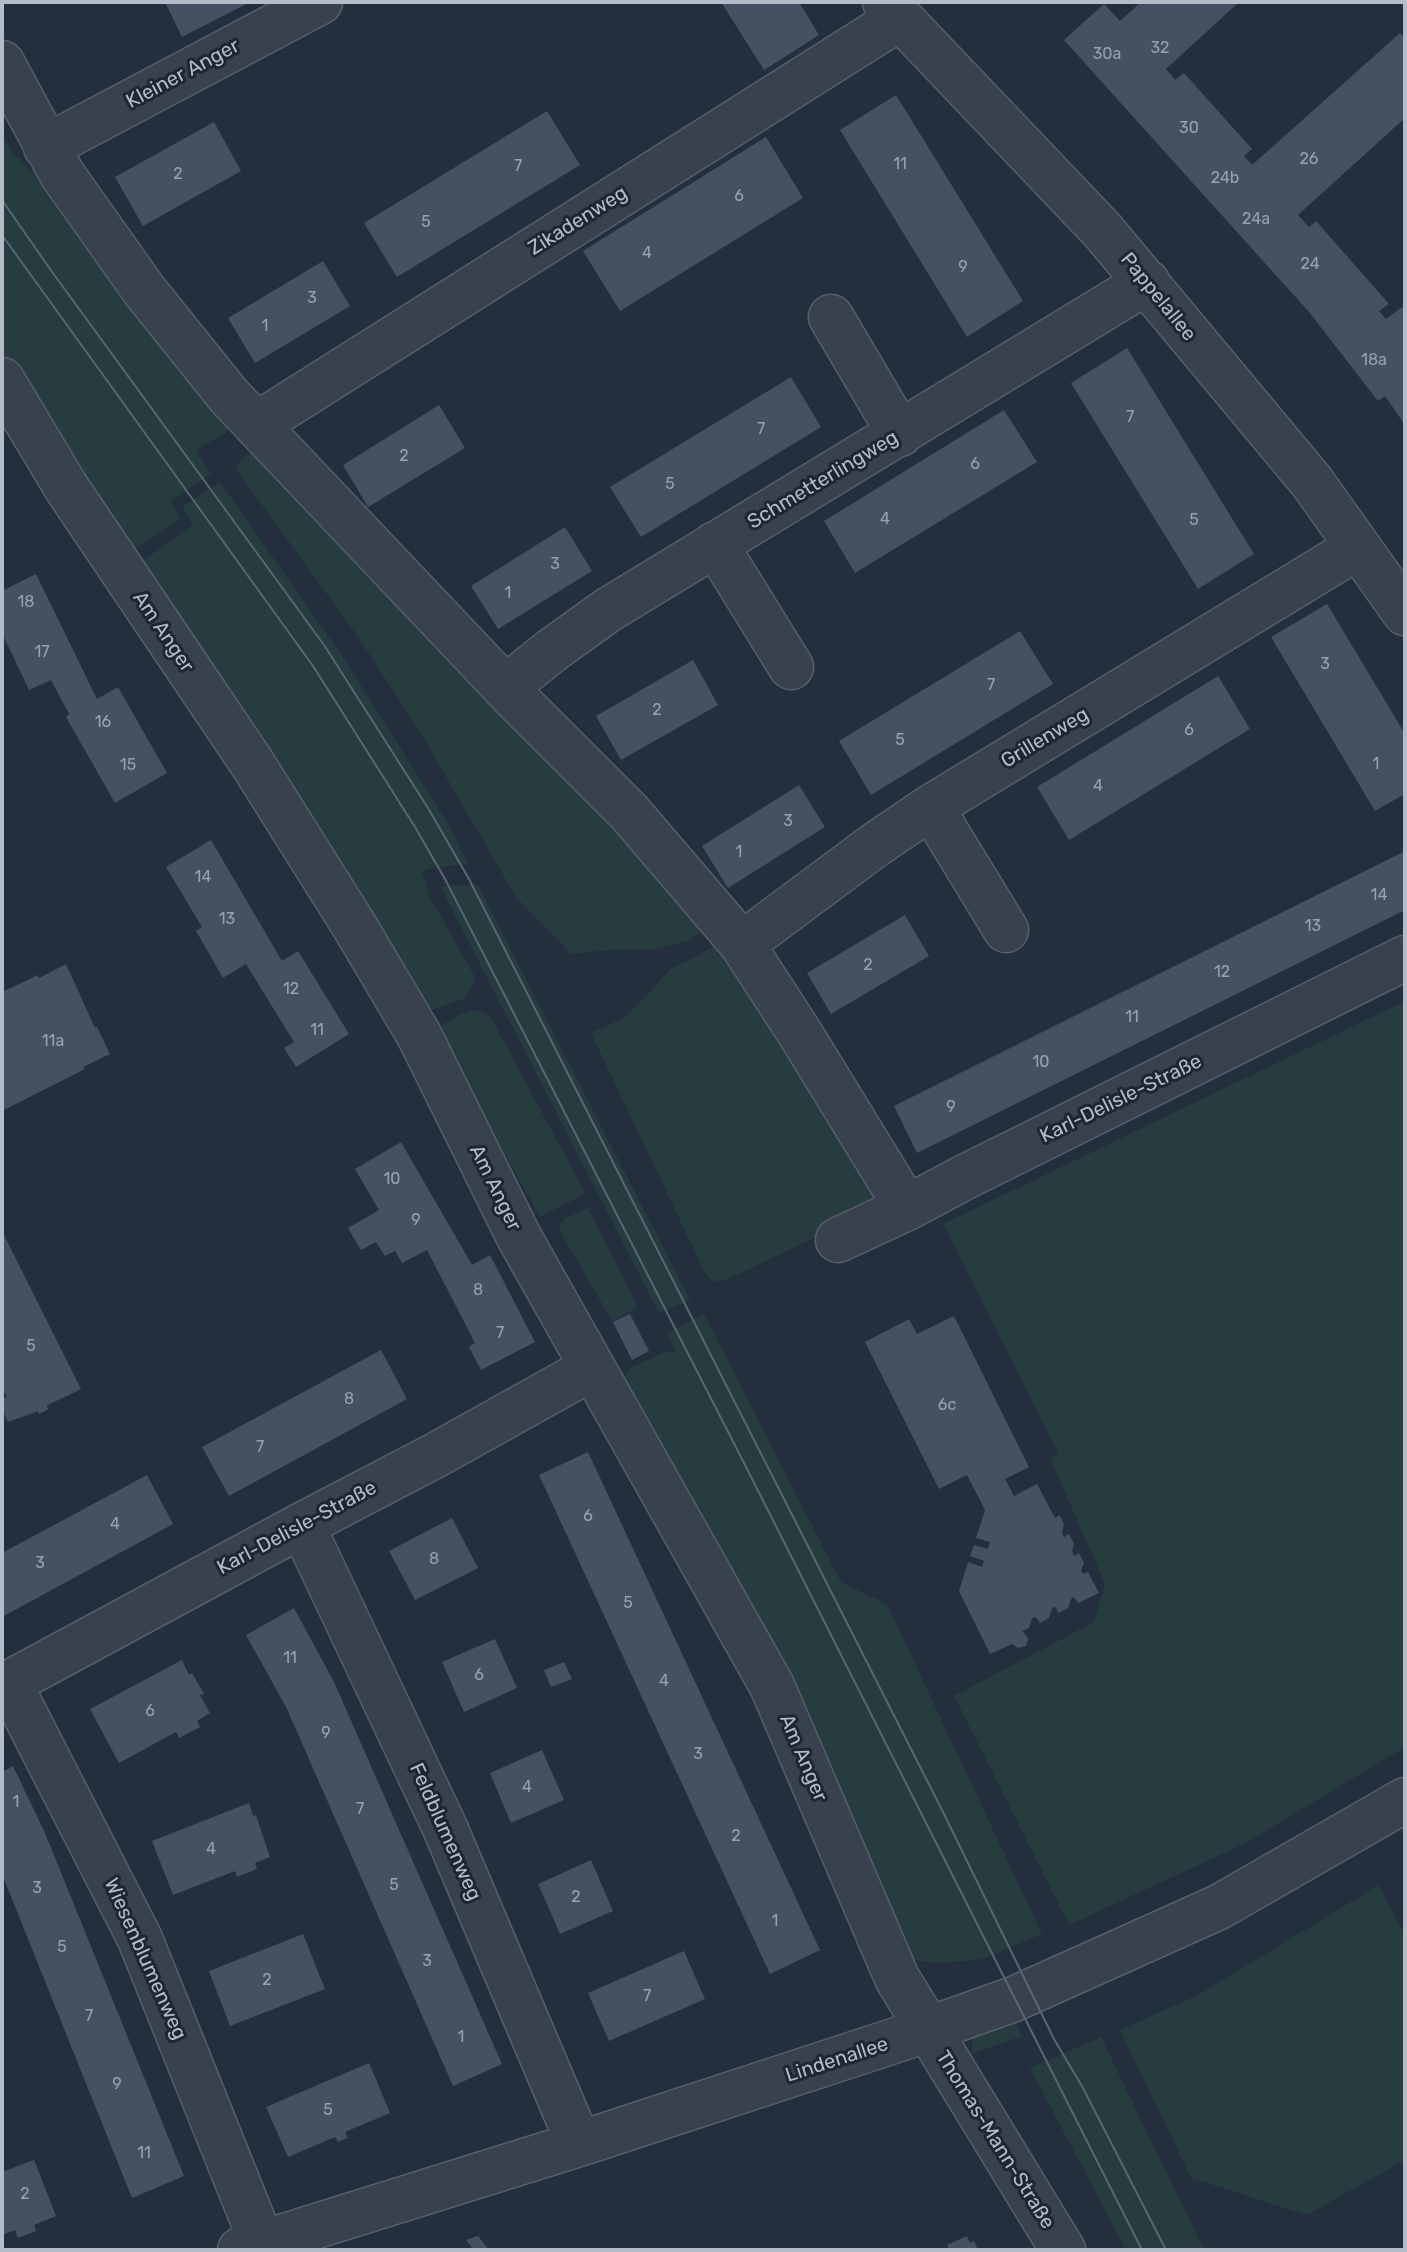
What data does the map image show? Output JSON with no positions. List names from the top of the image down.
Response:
{
  "streets": {
    "street": [
      "Kleiner Anger",
      "Zikadenweg",
      "Pappelallee",
      "Schmetterlingweg",
      "Am Anger",
      "Grillenweg",
      "Karl-Delisle-Straße",
      "Feldblumenweg",
      "Wiesenblumenweg",
      "Lindenallee",
      "Thomas-Mann-Straße"
    ]
  },
  "crossings": [
    ["Zikadenweg", "Pappelallee"],
    ["Pappelallee", "Schmetterlingweg"],
    ["Pappelallee", "Grillenweg"],
    ["Am Anger", "Karl-Delisle-Straße"],
    ["Am Anger", "Lindenallee"],
    ["Am Anger", "Thomas-Mann-Straße"],
    ["Karl-Delisle-Straße", "Feldblumenweg"],
    ["Karl-Delisle-Straße", "Wiesenblumenweg"],
    ["Feldblumenweg", "Lindenallee"],
    ["Wiesenblumenweg", "Lindenallee"],
    ["Lindenallee", "Thomas-Mann-Straße"]
  ],
  "house_numbers": [
    "32",
    "30a",
    "30",
    "26",
    "11",
    "7",
    "2",
    "24b",
    "6",
    "24a",
    "5",
    "4",
    "24",
    "9",
    "3",
    "1",
    "18a",
    "7",
    "7",
    "2",
    "6",
    "5",
    "4",
    "5",
    "3",
    "1",
    "18",
    "17",
    "3",
    "7",
    "2",
    "16",
    "6",
    "5",
    "1",
    "15",
    "4",
    "3",
    "1",
    "14",
    "14",
    "13",
    "13",
    "2",
    "12",
    "12",
    "11",
    "11",
    "11a",
    "10",
    "9",
    "10",
    "9",
    "8",
    "7",
    "5",
    "8",
    "6c",
    "7",
    "6",
    "4",
    "8",
    "3",
    "5",
    "11",
    "6",
    "4",
    "6",
    "9",
    "3",
    "4",
    "1",
    "7",
    "2",
    "4",
    "5",
    "3",
    "2",
    "1",
    "5",
    "3",
    "2",
    "7",
    "7",
    "1",
    "9",
    "5",
    "11",
    "2"
  ]
}
